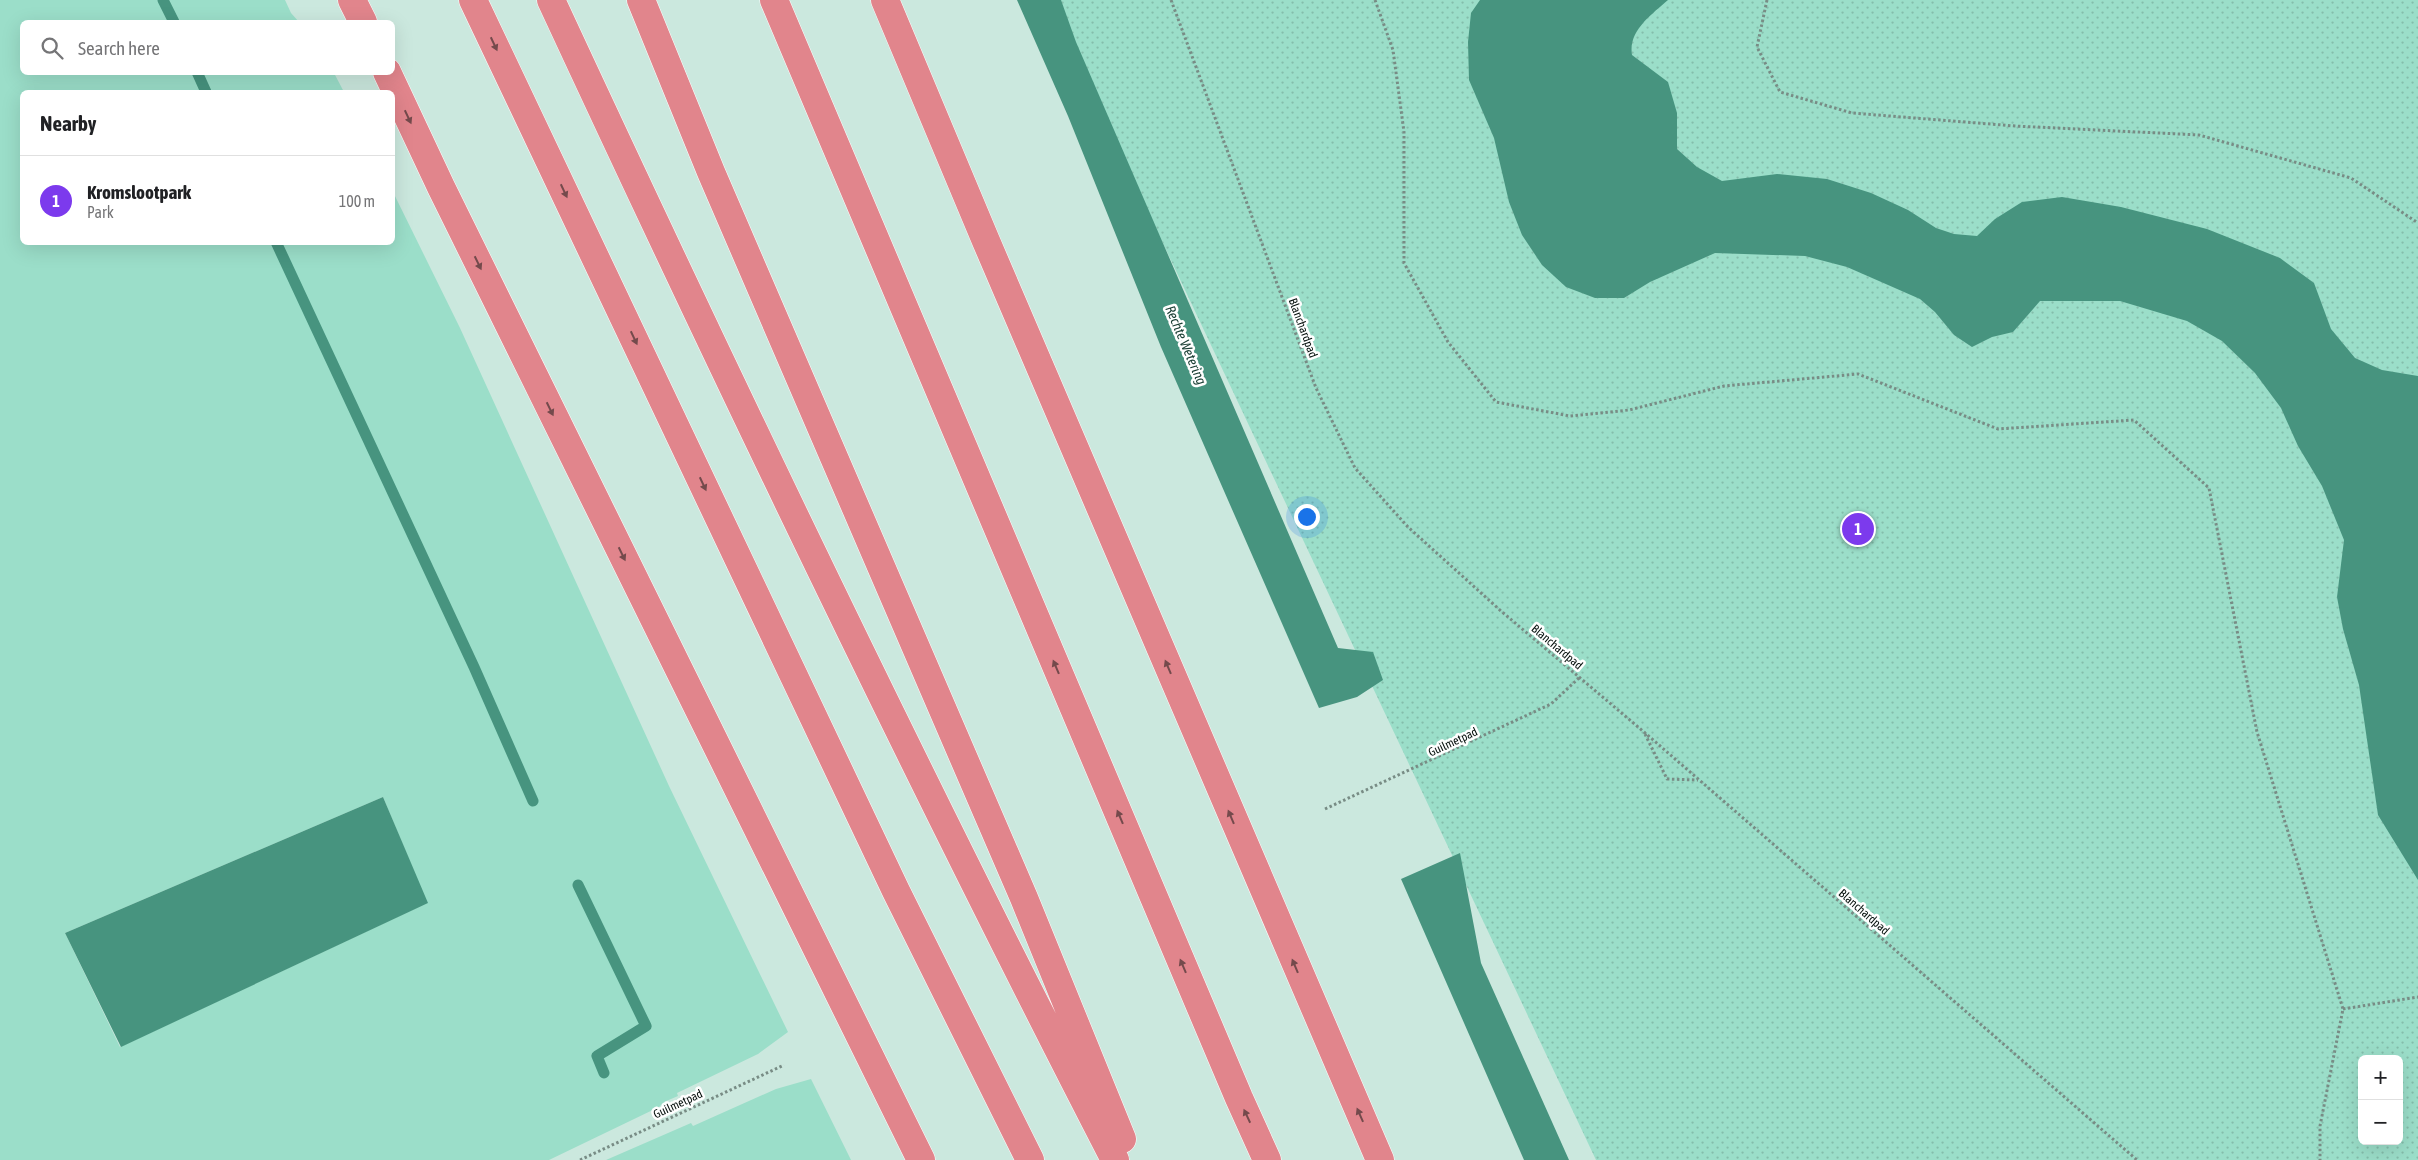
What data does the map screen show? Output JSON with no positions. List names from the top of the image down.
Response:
{
  "streets": {
    "path": ["Blanchardpad", "Guilmetpad"]
  },
  "crossings": [
    ["Blanchardpad", "Guilmetpad"]
  ],
  "water": ["Rechte Wetering"],
  "page": {
    "search": "Search here",
    "heading": "Nearby",
    "list": [
      {
        "mark": "1",
        "name": "Kromslootpark",
        "note": "Park",
        "value": "100 m"
      }
    ],
    "pins": "1",
    "map_buttons": ["+", "−"]
  }
}
